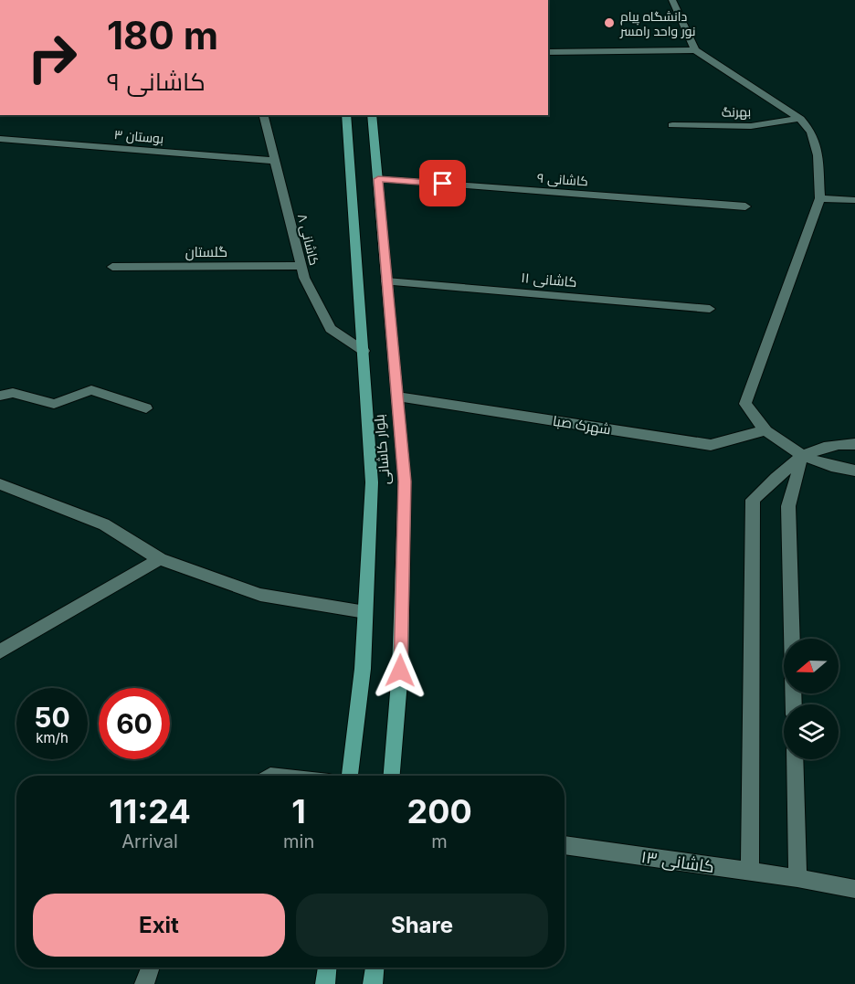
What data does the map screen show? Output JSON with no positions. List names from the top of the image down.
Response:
{
  "streets": {
    "main road": ["بلوار کاشانی"],
    "street": [
      "بهرنگ",
      "بوستان ۳",
      "کاشانی ۹",
      "کاشانی ۸",
      "گلستان",
      "کاشانی ۱۱",
      "شهرک صبا",
      "کاشانی ۱۳"
    ]
  },
  "crossings": [
    ["بوستان ۳", "کاشانی ۸"],
    ["کاشانی ۹", "بلوار کاشانی"],
    ["کاشانی ۸", "گلستان"],
    ["کاشانی ۸", "بلوار کاشانی"],
    ["کاشانی ۱۱", "بلوار کاشانی"],
    ["شهرک صبا", "بلوار کاشانی"]
  ],
  "places": ["دانشگاه پیام نور واحد رامسر"],
  "north": "left",
  "page": {
    "turn": ["180 m", "کاشانی ۹"],
    "speed": "50 km/h",
    "limit": "60",
    "eta": [
      "11:24",
      "Arrival",
      "1",
      "min",
      "200",
      "m"
    ],
    "buttons": ["Exit", "Share"]
  }
}
